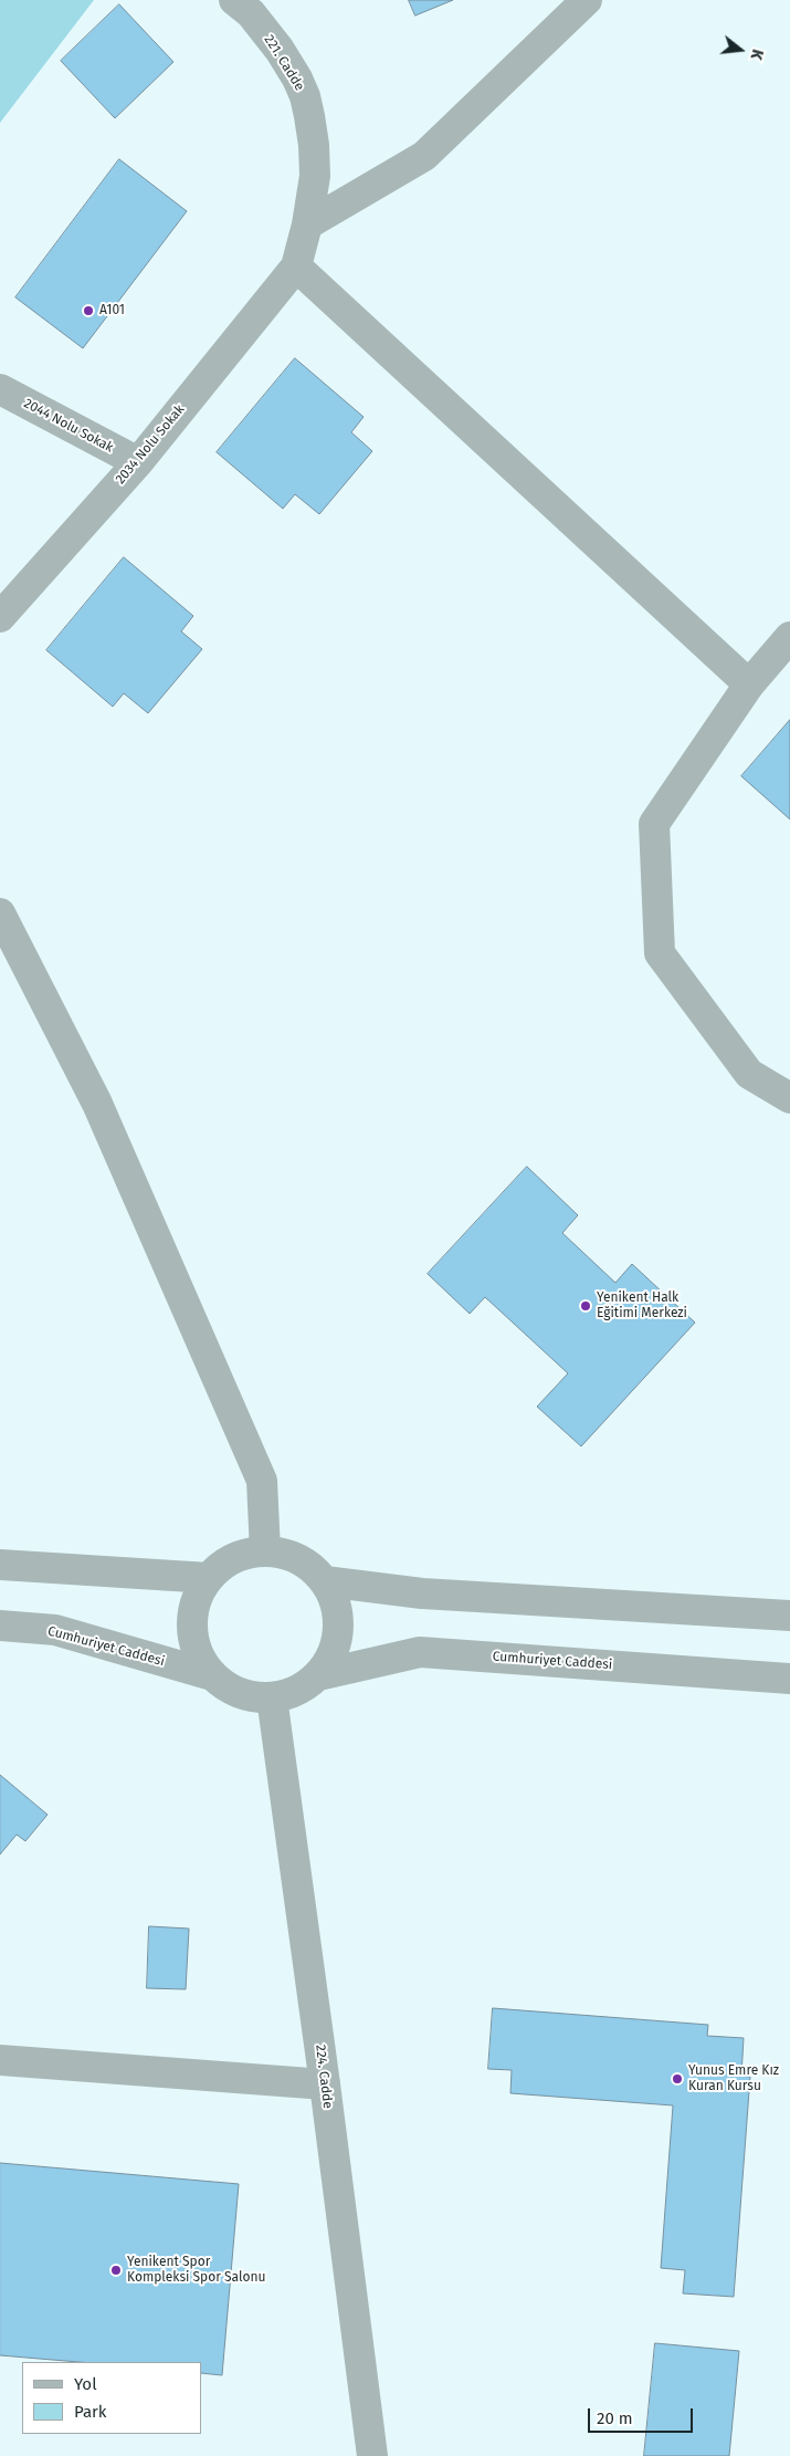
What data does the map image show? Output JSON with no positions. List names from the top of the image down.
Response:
{
  "streets": {
    "street": [
      "221. Cadde",
      "2044 Nolu Sokak",
      "2034 Nolu Sokak",
      "Cumhuriyet Caddesi",
      "224. Cadde"
    ]
  },
  "crossings": [
    ["221. Cadde", "2034 Nolu Sokak"],
    ["2044 Nolu Sokak", "2034 Nolu Sokak"],
    ["Cumhuriyet Caddesi", "224. Cadde"]
  ],
  "places": [
    "A101",
    "Yenikent Halk Eğitimi Merkezi",
    "Yunus Emre Kız Kuran Kursu",
    "Yenikent Spor Kompleksi Spor Salonu"
  ],
  "legend": ["Yol", "Park"],
  "scale_bar": "20 m",
  "north": "right"
}
